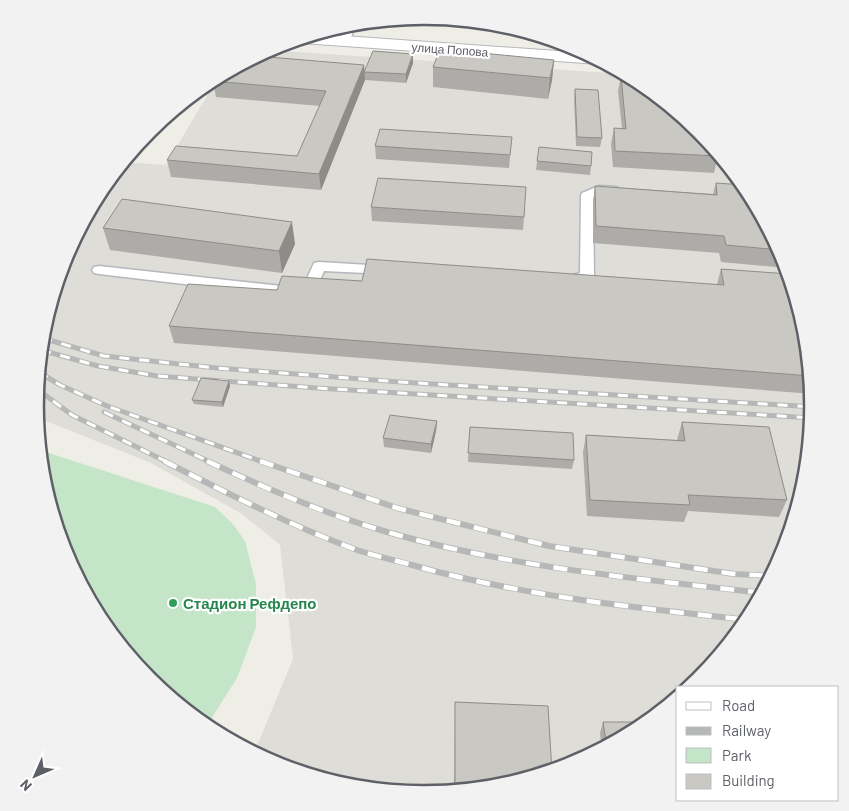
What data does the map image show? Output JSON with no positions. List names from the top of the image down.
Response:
{
  "streets": {
    "street": ["улица Попова"]
  },
  "places": ["Стадион Рефдепо"],
  "legend": [
    "Road",
    "Railway",
    "Park",
    "Building"
  ],
  "north": "bottom left"
}
